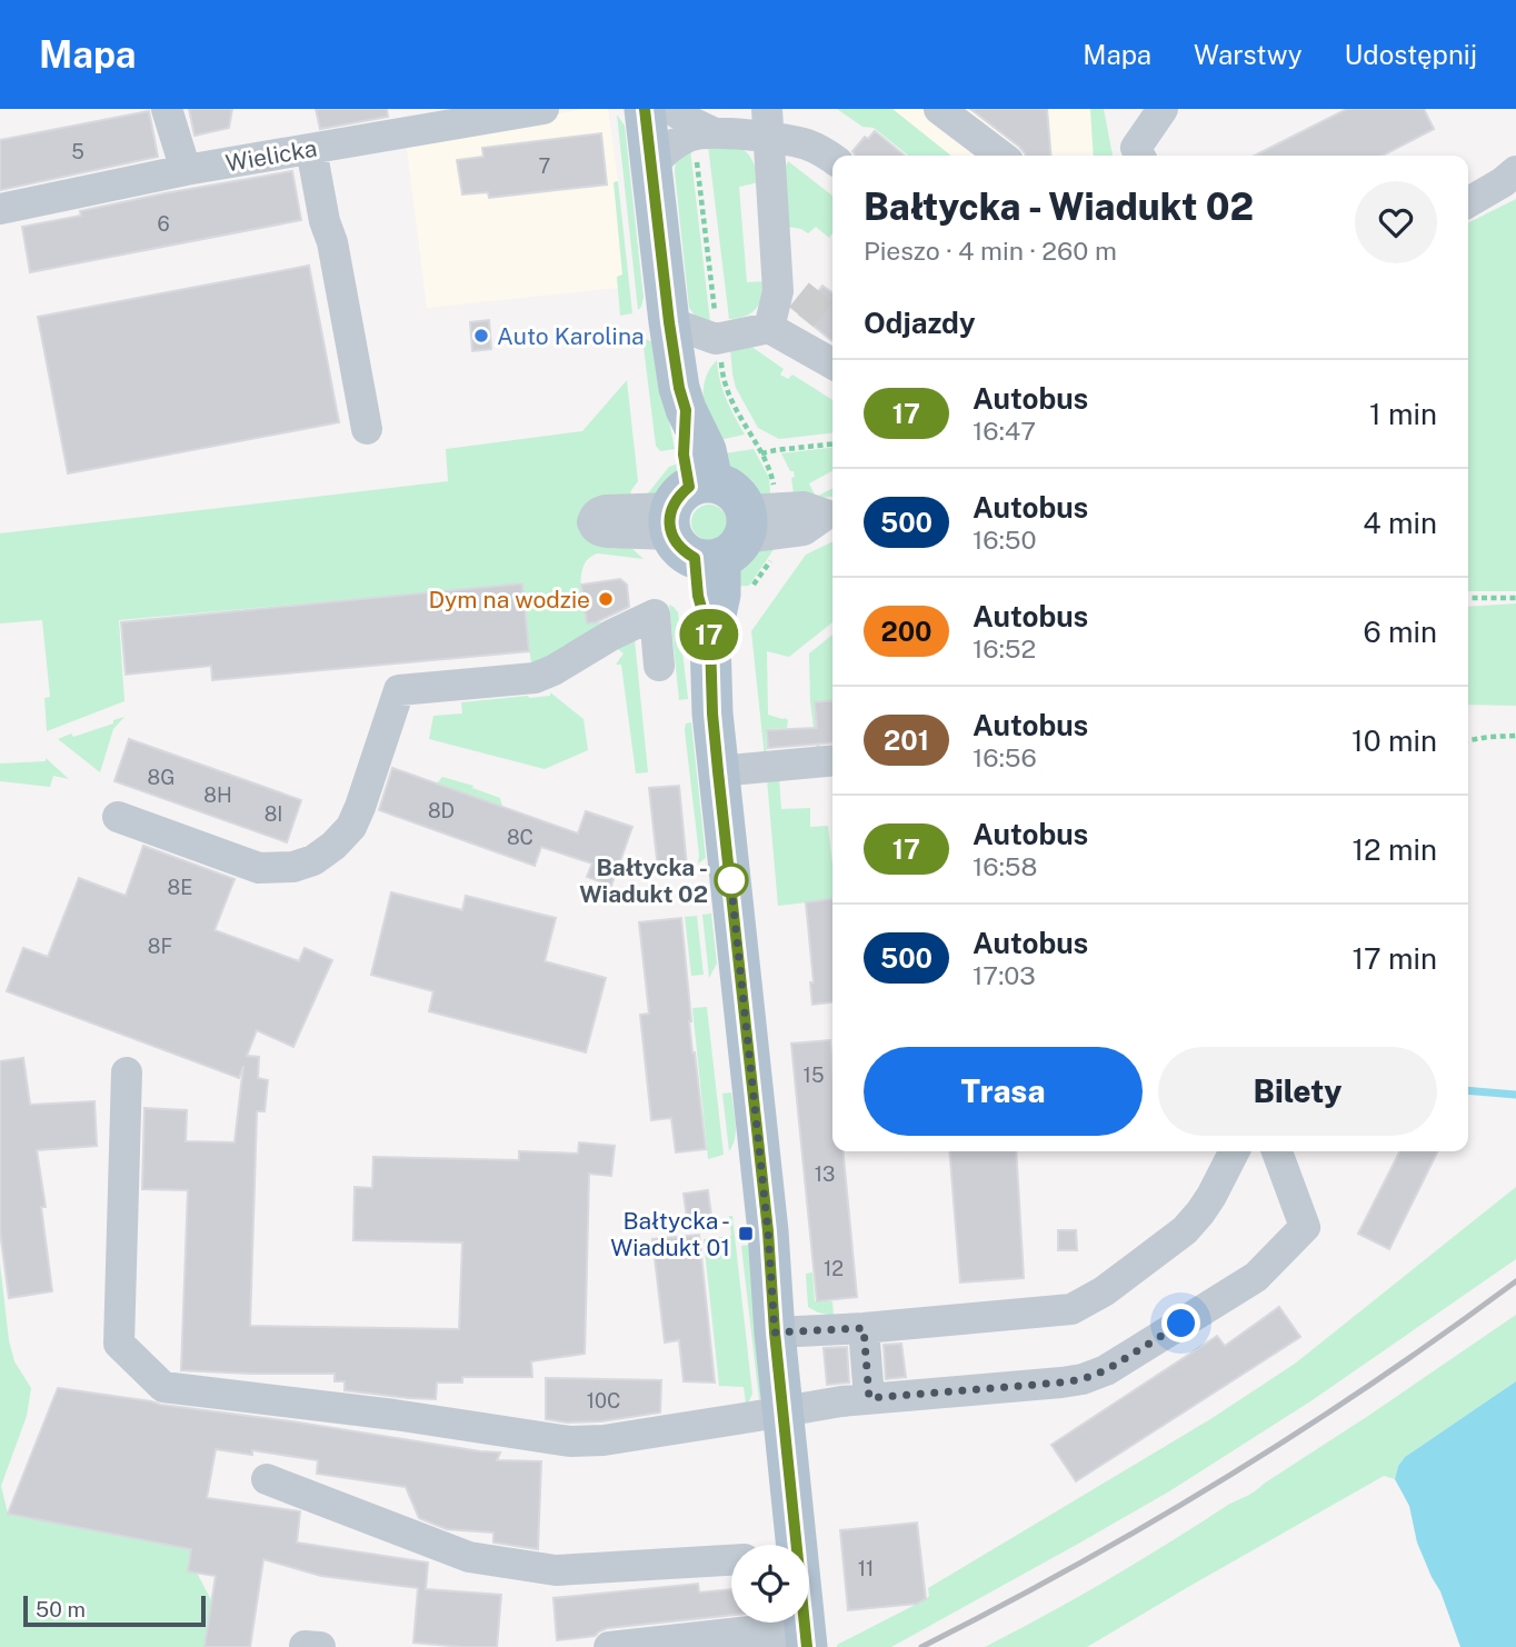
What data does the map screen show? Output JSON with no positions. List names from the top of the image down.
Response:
{
  "streets": {
    "street": ["Wielicka"]
  },
  "places": {
    "other": ["Auto Karolina", "Dym na wodzie", "Bałtycka - Wiadukt 02"],
    "transit": ["Bałtycka - Wiadukt 01"]
  },
  "lines": ["bus line 17"],
  "house_numbers": [
    "5",
    "7",
    "6",
    "8G",
    "8H",
    "8D",
    "8I",
    "8C",
    "8E",
    "8F",
    "15",
    "13",
    "12",
    "10C",
    "11"
  ],
  "scale_bar": "50 m",
  "page": {
    "header": "Mapa",
    "nav": ["Mapa", "Warstwy", "Udostępnij"],
    "on_map": "17",
    "heading": [
      ["Bałtycka - Wiadukt 02", "Pieszo · 4 min · 260 m"],
      "Odjazdy"
    ],
    "list": [
      {
        "mark": "17",
        "name": "Autobus",
        "note": "16:47",
        "value": "1 min"
      },
      {
        "mark": "500",
        "name": "Autobus",
        "note": "16:50",
        "value": "4 min"
      },
      {
        "mark": "200",
        "name": "Autobus",
        "note": "16:52",
        "value": "6 min"
      },
      {
        "mark": "201",
        "name": "Autobus",
        "note": "16:56",
        "value": "10 min"
      },
      {
        "mark": "17",
        "name": "Autobus",
        "note": "16:58",
        "value": "12 min"
      },
      {
        "mark": "500",
        "name": "Autobus",
        "note": "17:03",
        "value": "17 min"
      }
    ],
    "buttons": ["Trasa", "Bilety"],
    "scale": "50 m"
  }
}
